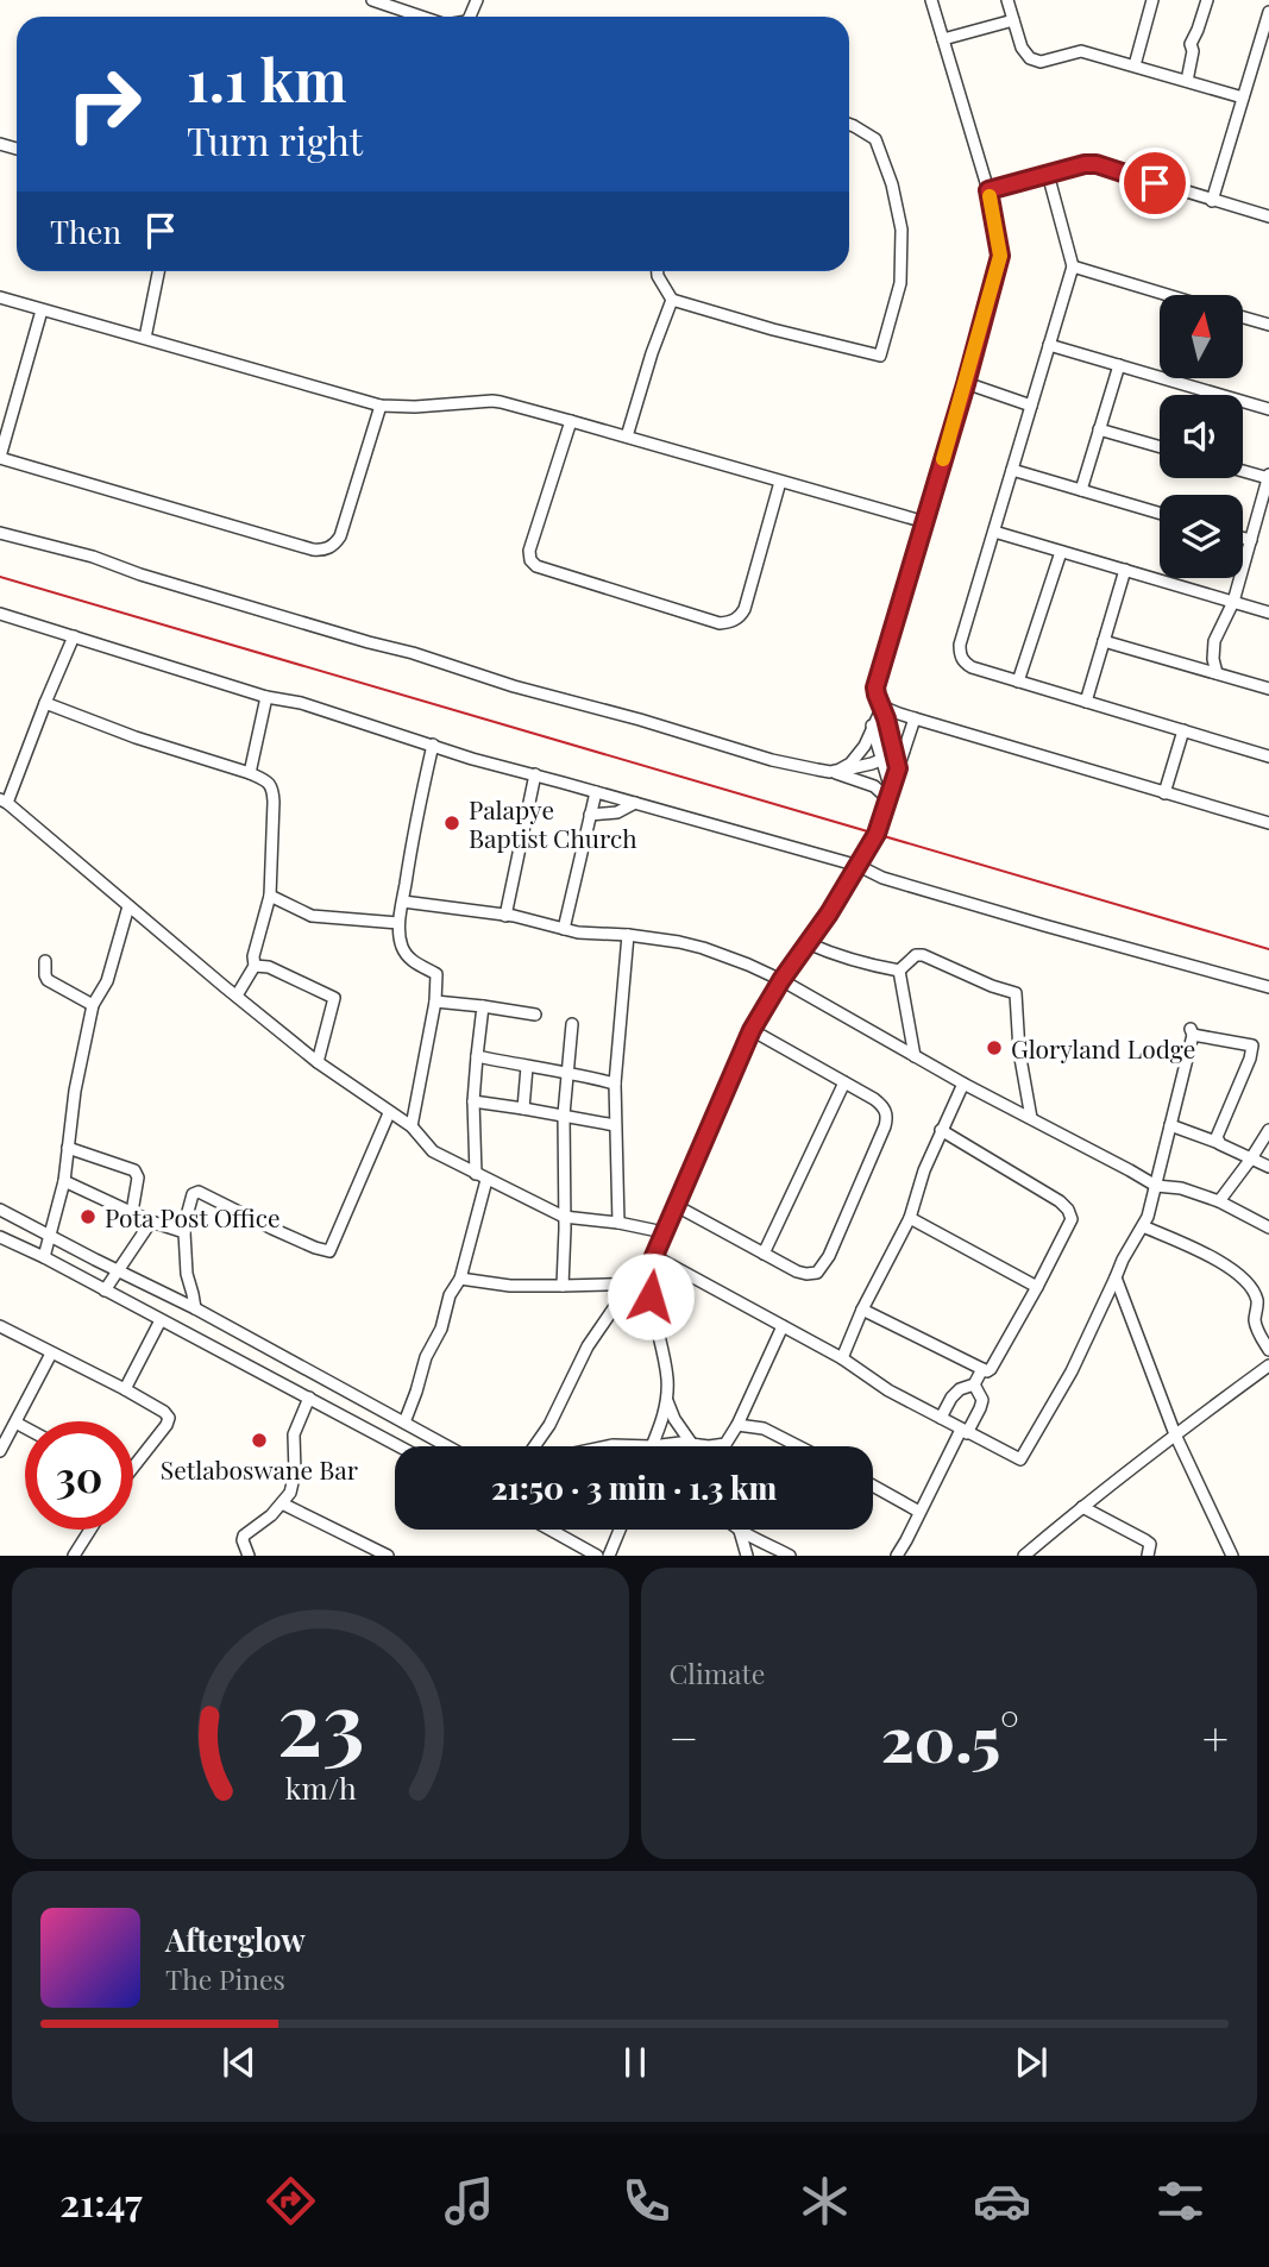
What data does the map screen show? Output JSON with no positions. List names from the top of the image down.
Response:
{
  "places": [
    "Palapye Baptist Church",
    "Gloryland Lodge",
    "Pota Post Office",
    "Setlaboswane Bar"
  ],
  "north": "top",
  "page": {
    "turn": ["1.1 km", "Turn right"],
    "then": "Then",
    "limit": "30",
    "trip": "21:50 · 3 min · 1.3 km",
    "tile": "Climate",
    "heat": ["−", "20.5°", "+"],
    "song": ["Afterglow", "The Pines"],
    "tabs": "21:47",
    "gauge": ["23", "km/h"]
  }
}
